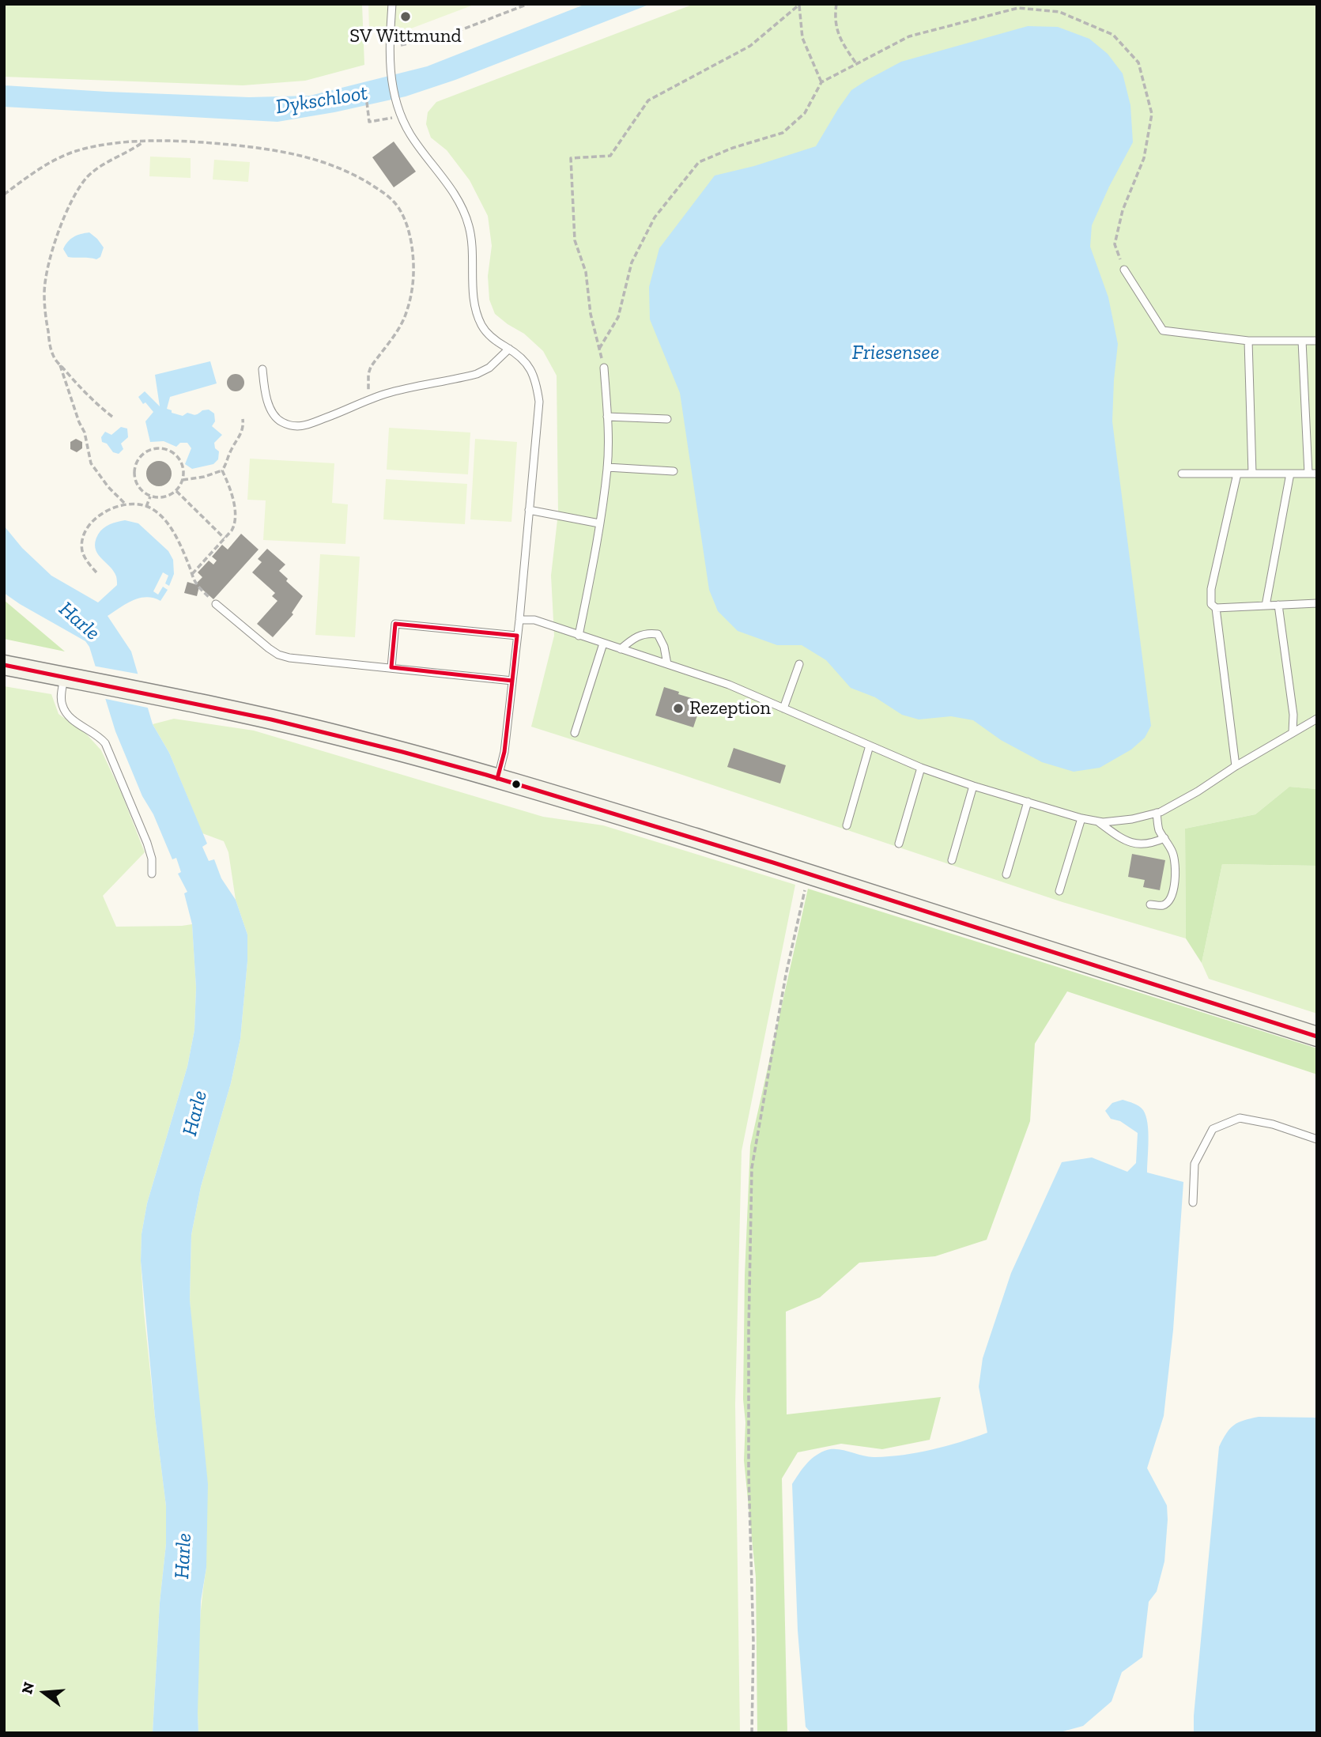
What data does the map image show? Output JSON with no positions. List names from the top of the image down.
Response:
{
  "water": ["Dykschloot", "Friesensee", "Harle"],
  "places": ["SV Wittmund", "Rezeption"],
  "north": "left"
}
